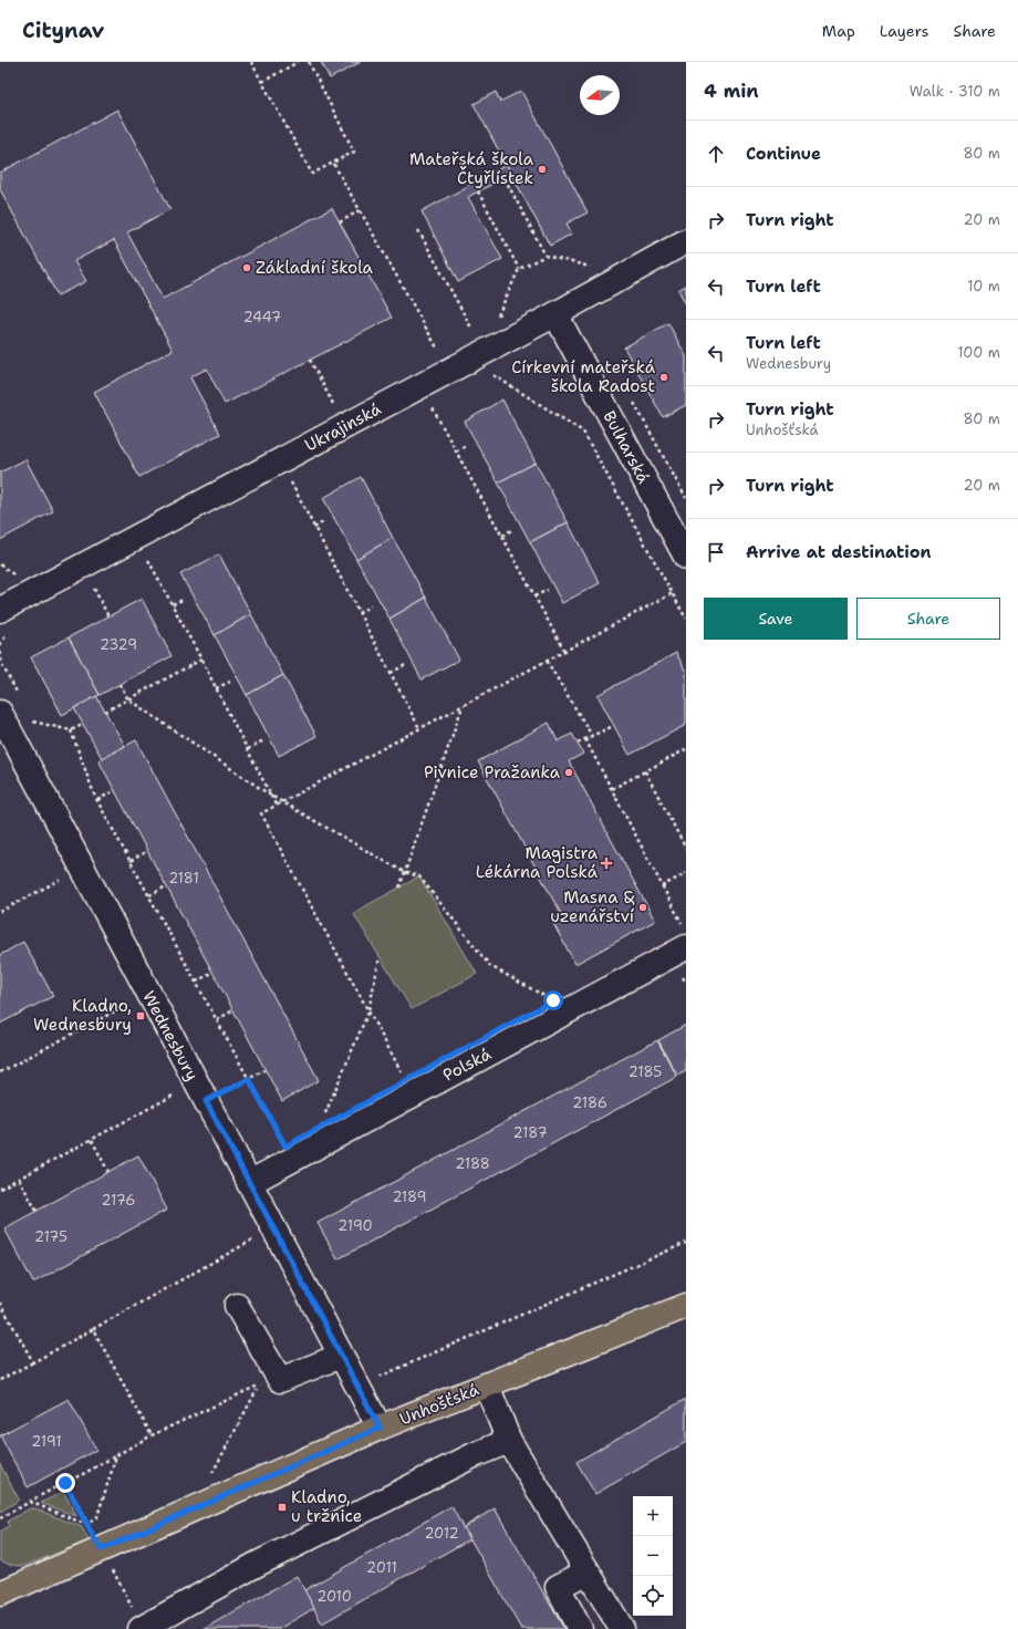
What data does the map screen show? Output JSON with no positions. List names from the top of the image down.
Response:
{
  "streets": {
    "main road": ["Unhošťská"],
    "street": [
      "Ukrajinská",
      "Bulharská",
      "Wednesbury",
      "Polská"
    ]
  },
  "crossings": [
    ["Ukrajinská", "Bulharská"],
    ["Wednesbury", "Polská"],
    ["Wednesbury", "Unhošťská"]
  ],
  "places": {
    "other": [
      "Mateřská škola Čtyřlístek",
      "Základní škola",
      "Církevní mateřská škola Radost",
      "Pivnice Pražanka",
      "Masna & uzenářství"
    ],
    "health": ["Magistra Lékárna Polská"],
    "transit": ["Kladno, Wednesbury", "Kladno, u tržnice"]
  },
  "house_numbers": [
    "2447",
    "2329",
    "2181",
    "2185",
    "2186",
    "2187",
    "2188",
    "2189",
    "2176",
    "2190",
    "2175",
    "2191",
    "2012",
    "2011",
    "2010"
  ],
  "north": "left",
  "page": {
    "header": "Citynav",
    "nav": ["Map", "Layers", "Share"],
    "heading": ["4 min", "Walk · 310 m"],
    "list": [
      ["Continue", "80 m"],
      ["Turn right", "20 m"],
      ["Turn left", "10 m"],
      ["Turn left", "Wednesbury", "100 m"],
      ["Turn right", "Unhošťská", "80 m"],
      ["Turn right", "20 m"],
      "Arrive at destination"
    ],
    "buttons": ["Save", "Share"],
    "map_buttons": ["+", "−"]
  }
}
